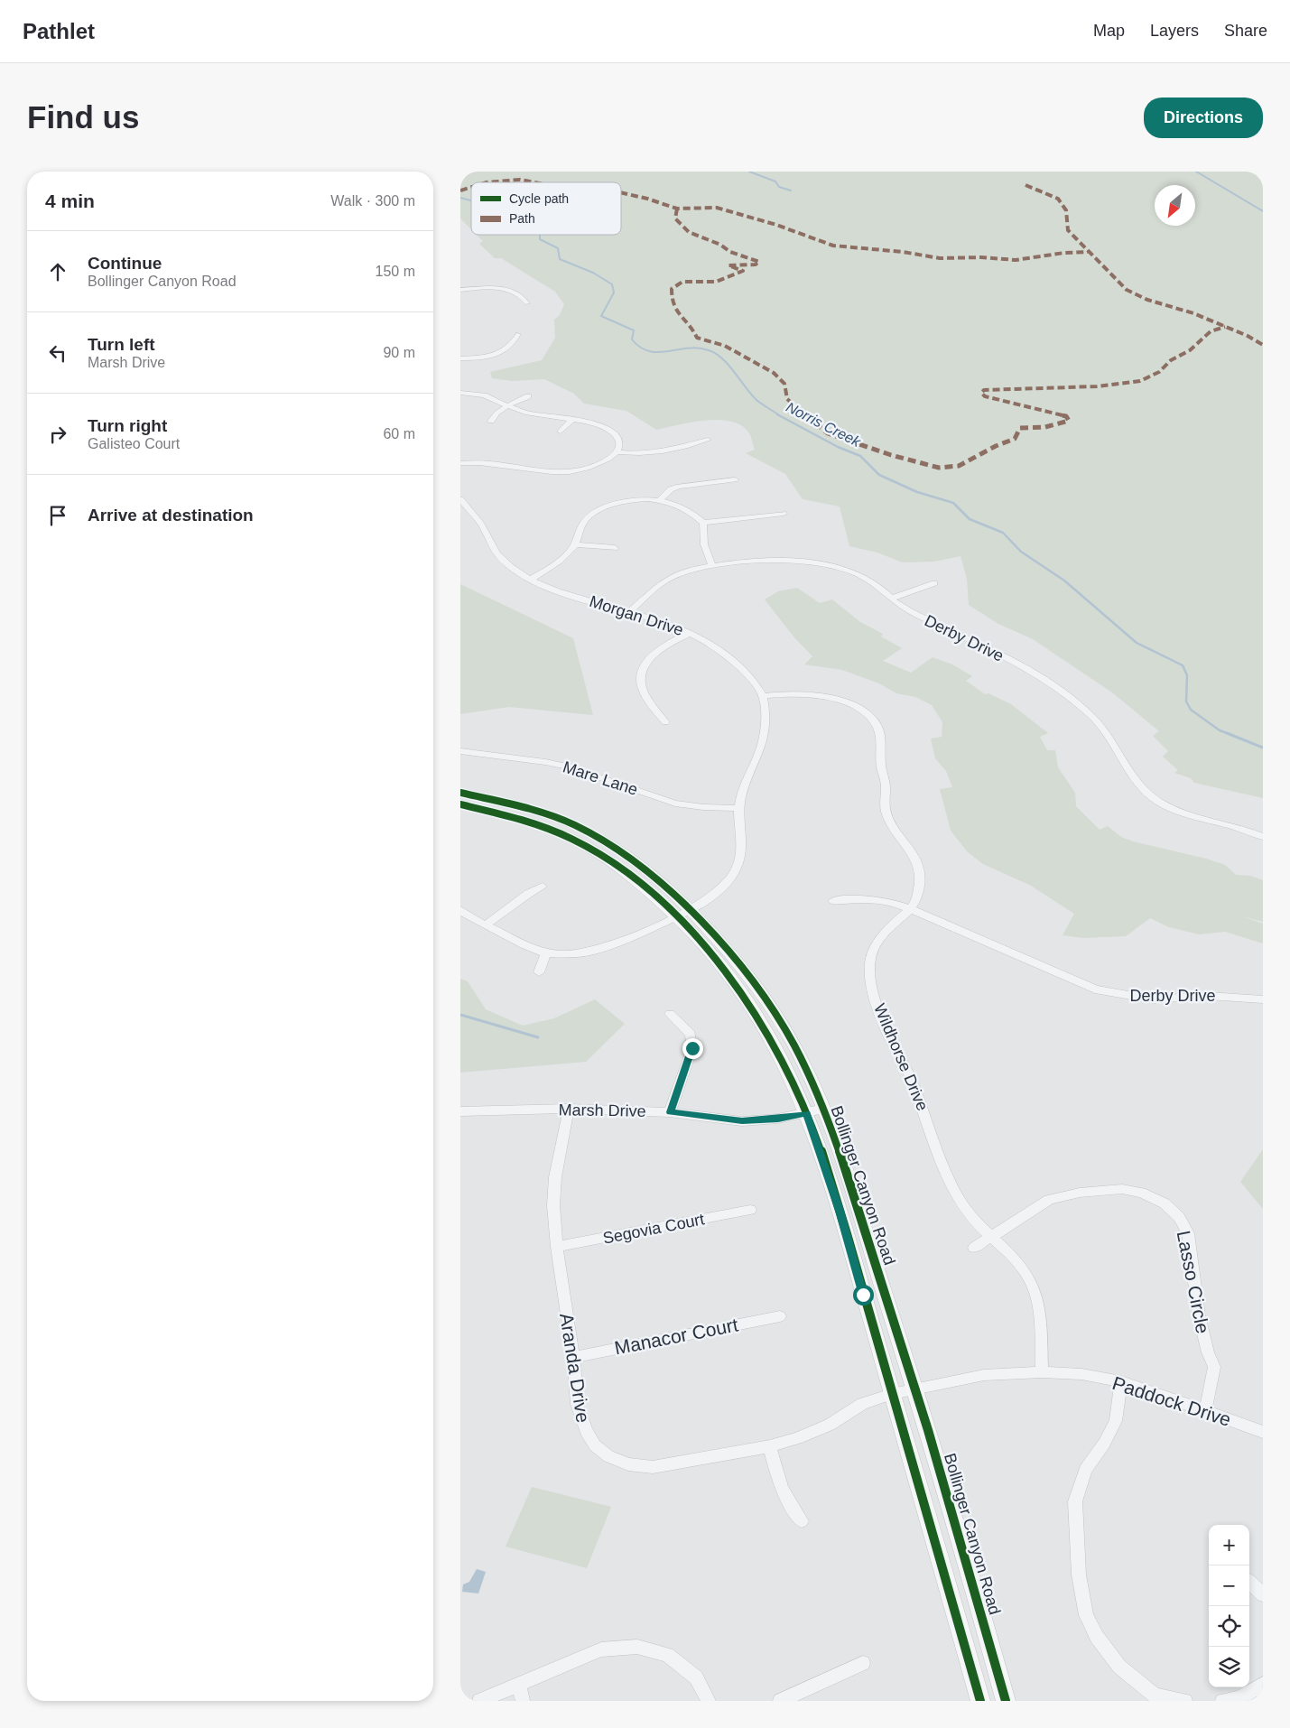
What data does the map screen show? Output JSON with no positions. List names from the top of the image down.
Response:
{
  "streets": {
    "main road": ["Bollinger Canyon Road"],
    "street": [
      "Morgan Drive",
      "Derby Drive",
      "Mare Lane",
      "Wildhorse Drive",
      "Marsh Drive",
      "Segovia Court",
      "Lasso Circle",
      "Manacor Court",
      "Aranda Drive",
      "Paddock Drive"
    ]
  },
  "crossings": [
    ["Morgan Drive", "Derby Drive"],
    ["Morgan Drive", "Wildhorse Drive"],
    ["Derby Drive", "Wildhorse Drive"],
    ["Wildhorse Drive", "Lasso Circle"],
    ["Wildhorse Drive", "Paddock Drive"],
    ["Marsh Drive", "Bollinger Canyon Road"],
    ["Marsh Drive", "Aranda Drive"],
    ["Bollinger Canyon Road", "Aranda Drive"],
    ["Bollinger Canyon Road", "Paddock Drive"],
    ["Segovia Court", "Aranda Drive"],
    ["Lasso Circle", "Paddock Drive"],
    ["Manacor Court", "Aranda Drive"],
    ["Aranda Drive", "Paddock Drive"]
  ],
  "water": ["Norris Creek"],
  "legend": ["Cycle path", "Path"],
  "north": "bottom left",
  "page": {
    "header": "Pathlet",
    "nav": ["Map", "Layers", "Share"],
    "buttons": "Directions",
    "title": "Find us",
    "heading": ["4 min", "Walk · 300 m"],
    "list": [
      ["Continue", "Bollinger Canyon Road", "150 m"],
      ["Turn left", "Marsh Drive", "90 m"],
      ["Turn right", "Galisteo Court", "60 m"],
      "Arrive at destination"
    ],
    "map_buttons": ["+", "−"]
  }
}
